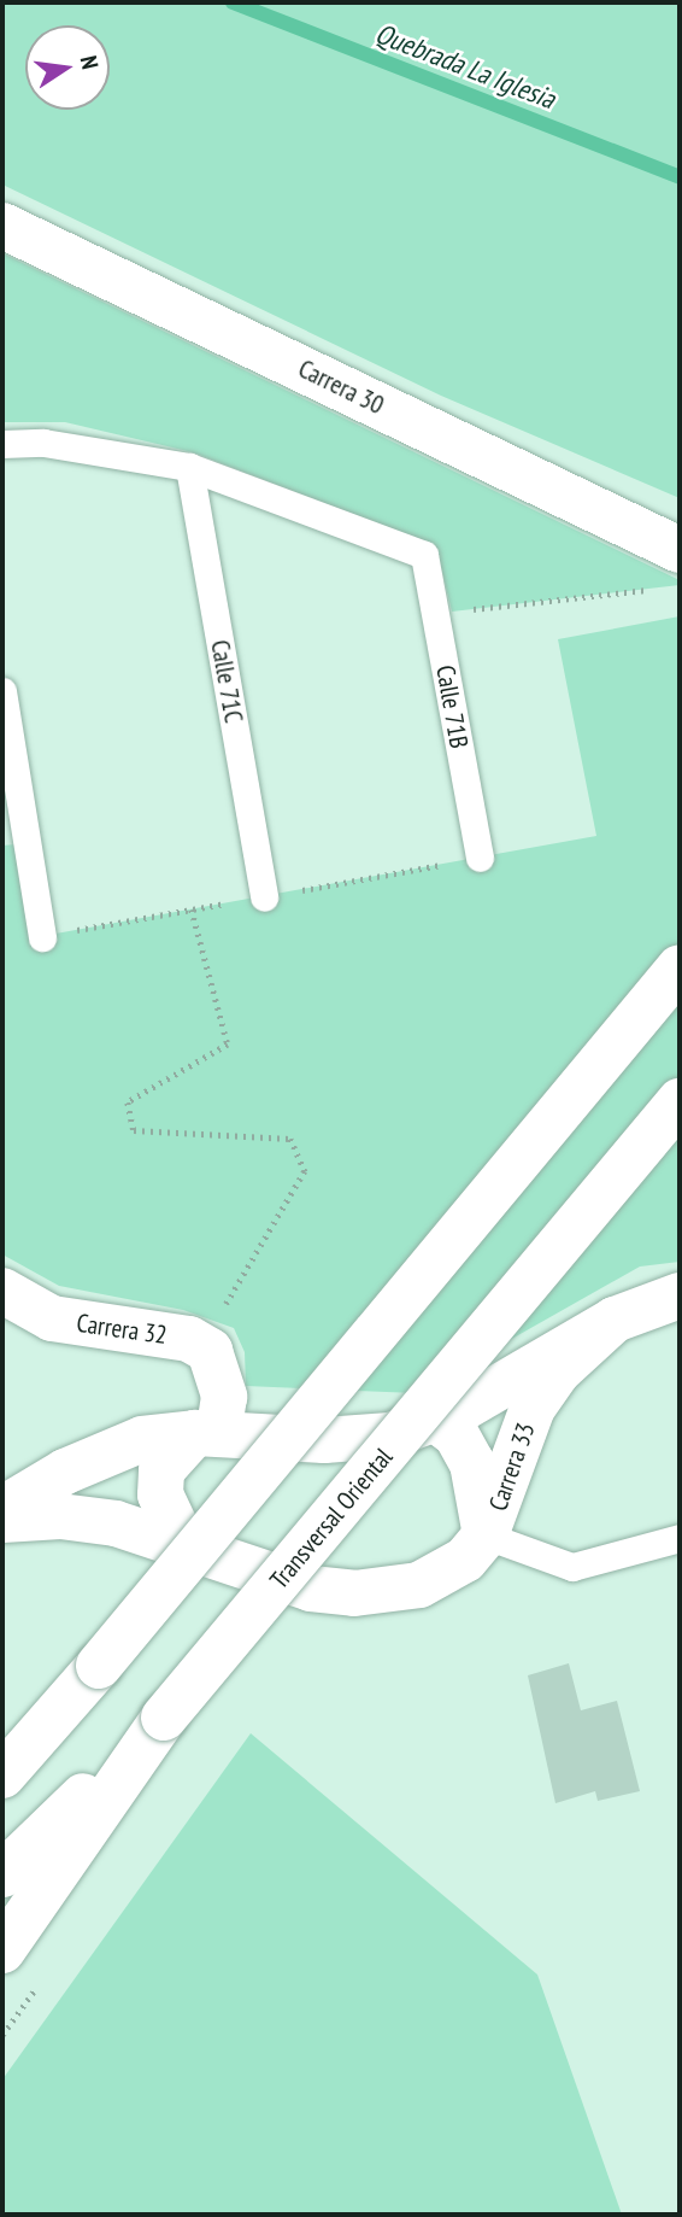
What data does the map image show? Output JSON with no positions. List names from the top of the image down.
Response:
{
  "streets": {
    "main road": [
      "Carrera 30",
      "Carrera 32",
      "Carrera 33",
      "Transversal Oriental"
    ],
    "lane": ["Calle 71C", "Calle 71B"]
  },
  "crossings": [
    ["Calle 71C", "Calle 71B"],
    ["Carrera 32", "Carrera 33"]
  ],
  "water": ["Quebrada La Iglesia"],
  "north": "right"
}
